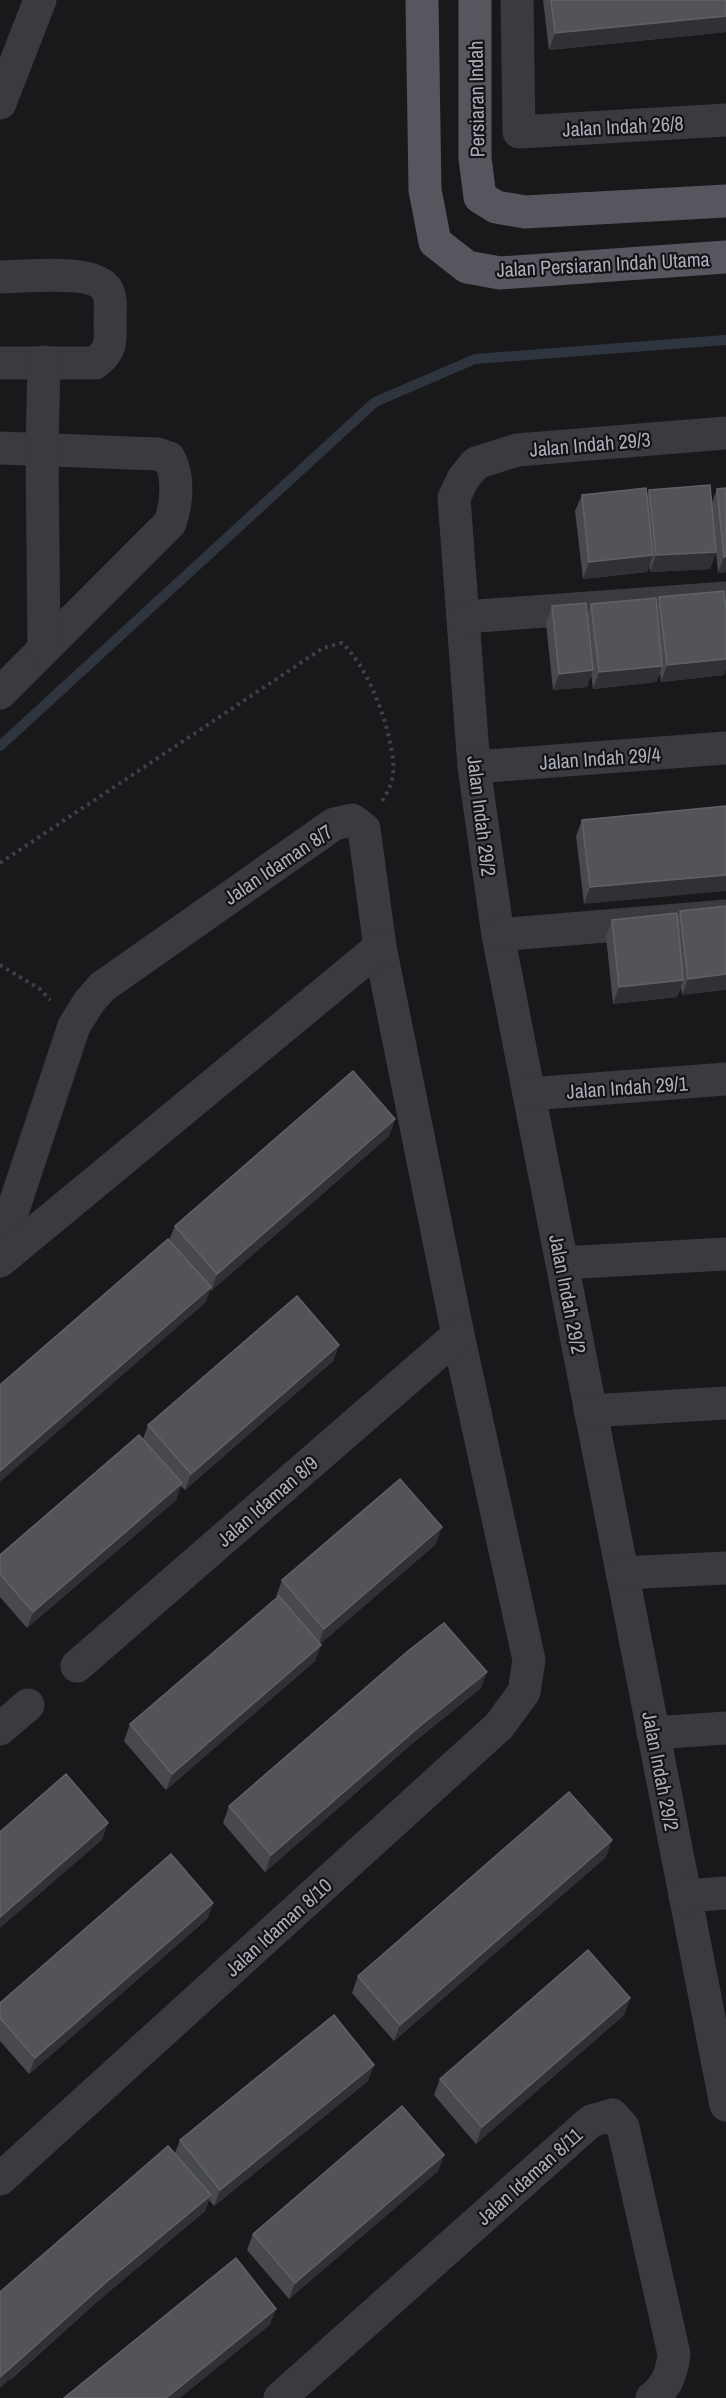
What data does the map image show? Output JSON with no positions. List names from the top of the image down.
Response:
{
  "streets": {
    "main road": ["Persiaran Indah", "Jalan Persiaran Indah Utama"],
    "street": [
      "Jalan Indah 26/8",
      "Jalan Indah 29/3",
      "Jalan Indah 29/4",
      "Jalan Indah 29/2",
      "Jalan Idaman 8/7",
      "Jalan Indah 29/1",
      "Jalan Idaman 8/9",
      "Jalan Idaman 8/10",
      "Jalan Idaman 8/11"
    ]
  },
  "crossings": [
    ["Jalan Indah 29/3", "Jalan Indah 29/2"],
    ["Jalan Indah 29/4", "Jalan Indah 29/2"],
    ["Jalan Indah 29/2", "Jalan Indah 29/1"],
    ["Jalan Idaman 8/7", "Jalan Idaman 8/9"],
    ["Jalan Idaman 8/7", "Jalan Idaman 8/10"]
  ]
}
